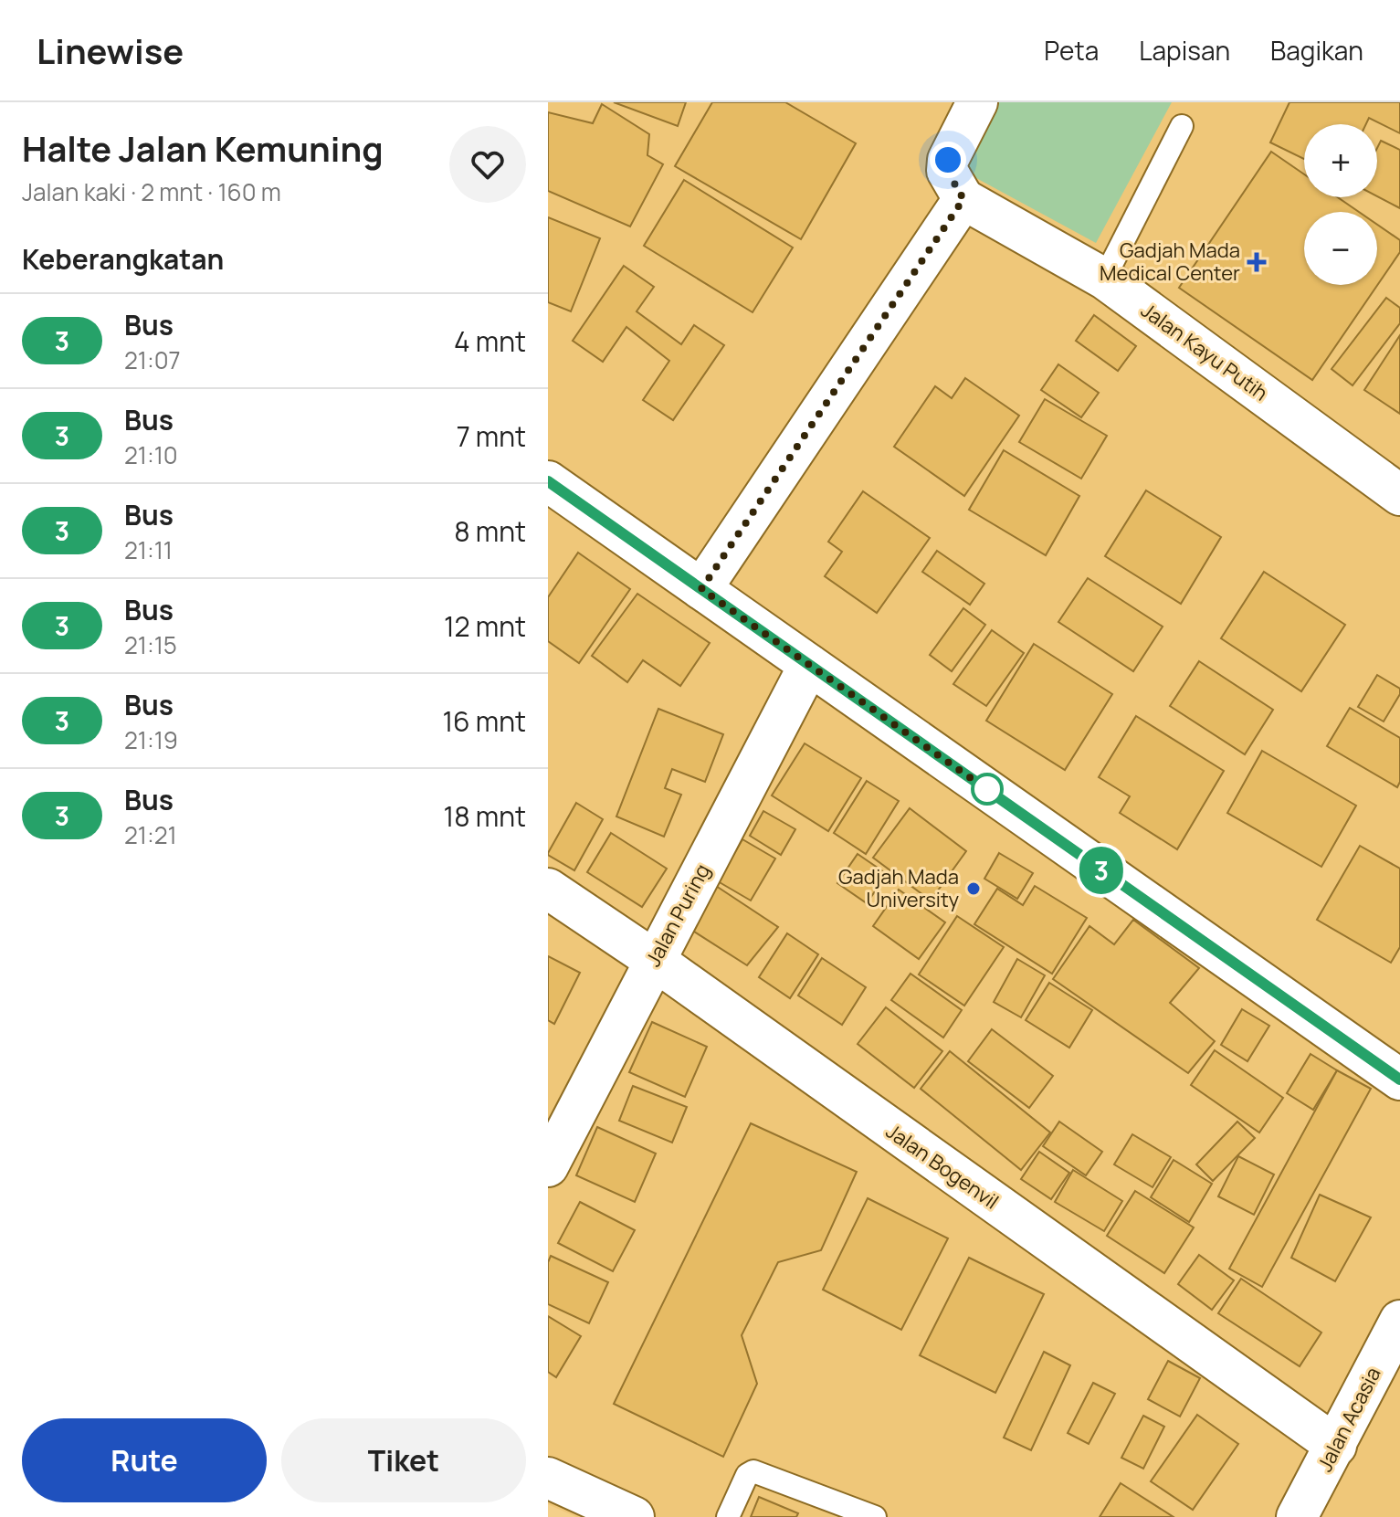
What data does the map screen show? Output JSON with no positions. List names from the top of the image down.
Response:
{
  "streets": {
    "street": [
      "Jalan Kayu Putih",
      "Jalan Puring",
      "Jalan Bogenvil",
      "Jalan Acasia"
    ]
  },
  "crossings": [
    ["Jalan Puring", "Jalan Bogenvil"],
    ["Jalan Bogenvil", "Jalan Acasia"]
  ],
  "places": {
    "health": ["Gadjah Mada Medical Center"],
    "other": ["Gadjah Mada University"]
  },
  "lines": ["bus line 3"],
  "page": {
    "header": "Linewise",
    "nav": ["Peta", "Lapisan", "Bagikan"],
    "heading": [
      ["Halte Jalan Kemuning", "Jalan kaki · 2 mnt · 160 m"],
      "Keberangkatan"
    ],
    "on_map": "3",
    "map_buttons": ["+", "−"],
    "list": [
      {
        "mark": "3",
        "name": "Bus",
        "note": "21:07",
        "value": "4 mnt"
      },
      {
        "mark": "3",
        "name": "Bus",
        "note": "21:10",
        "value": "7 mnt"
      },
      {
        "mark": "3",
        "name": "Bus",
        "note": "21:11",
        "value": "8 mnt"
      },
      {
        "mark": "3",
        "name": "Bus",
        "note": "21:15",
        "value": "12 mnt"
      },
      {
        "mark": "3",
        "name": "Bus",
        "note": "21:19",
        "value": "16 mnt"
      },
      {
        "mark": "3",
        "name": "Bus",
        "note": "21:21",
        "value": "18 mnt"
      }
    ],
    "buttons": ["Rute", "Tiket"]
  }
}
